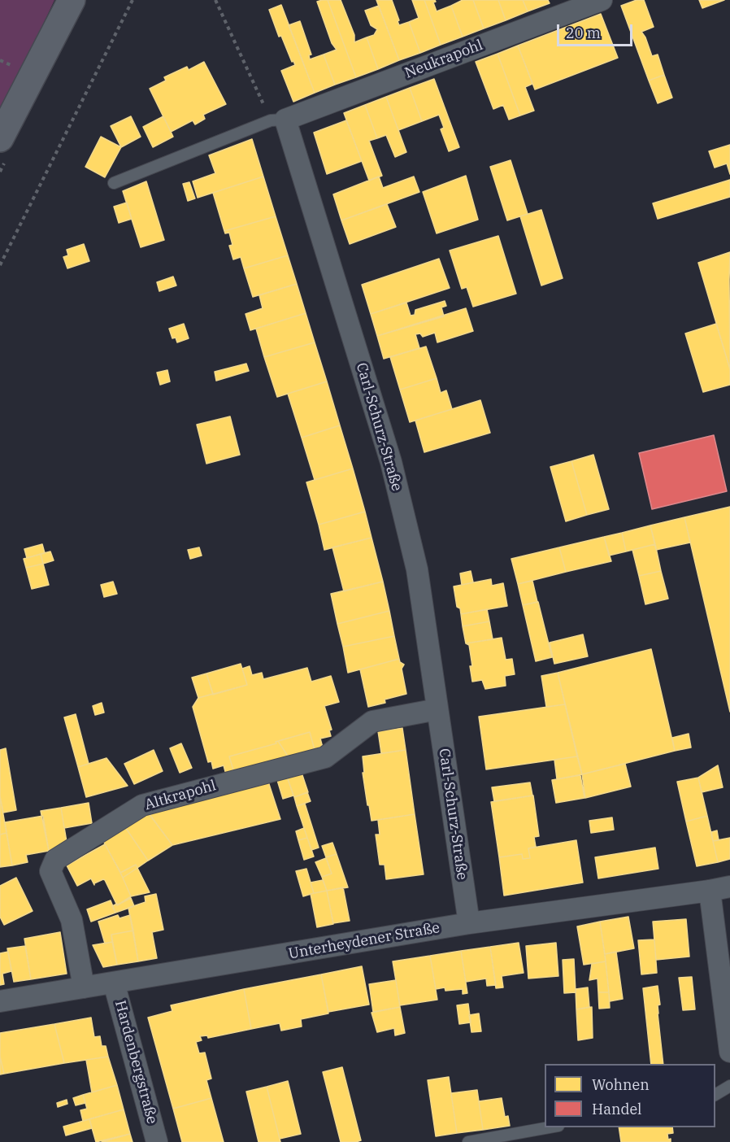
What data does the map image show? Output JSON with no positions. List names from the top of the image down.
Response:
{
  "streets": {
    "street": [
      "Neukrapohl",
      "Carl-Schurz-Straße",
      "Altkrapohl",
      "Unterheydener Straße",
      "Hardenbergstraße"
    ]
  },
  "crossings": [
    ["Neukrapohl", "Carl-Schurz-Straße"],
    ["Carl-Schurz-Straße", "Altkrapohl"],
    ["Carl-Schurz-Straße", "Unterheydener Straße"],
    ["Altkrapohl", "Unterheydener Straße"],
    ["Unterheydener Straße", "Hardenbergstraße"]
  ],
  "legend": ["Wohnen", "Handel"],
  "scale_bar": "20 m"
}
